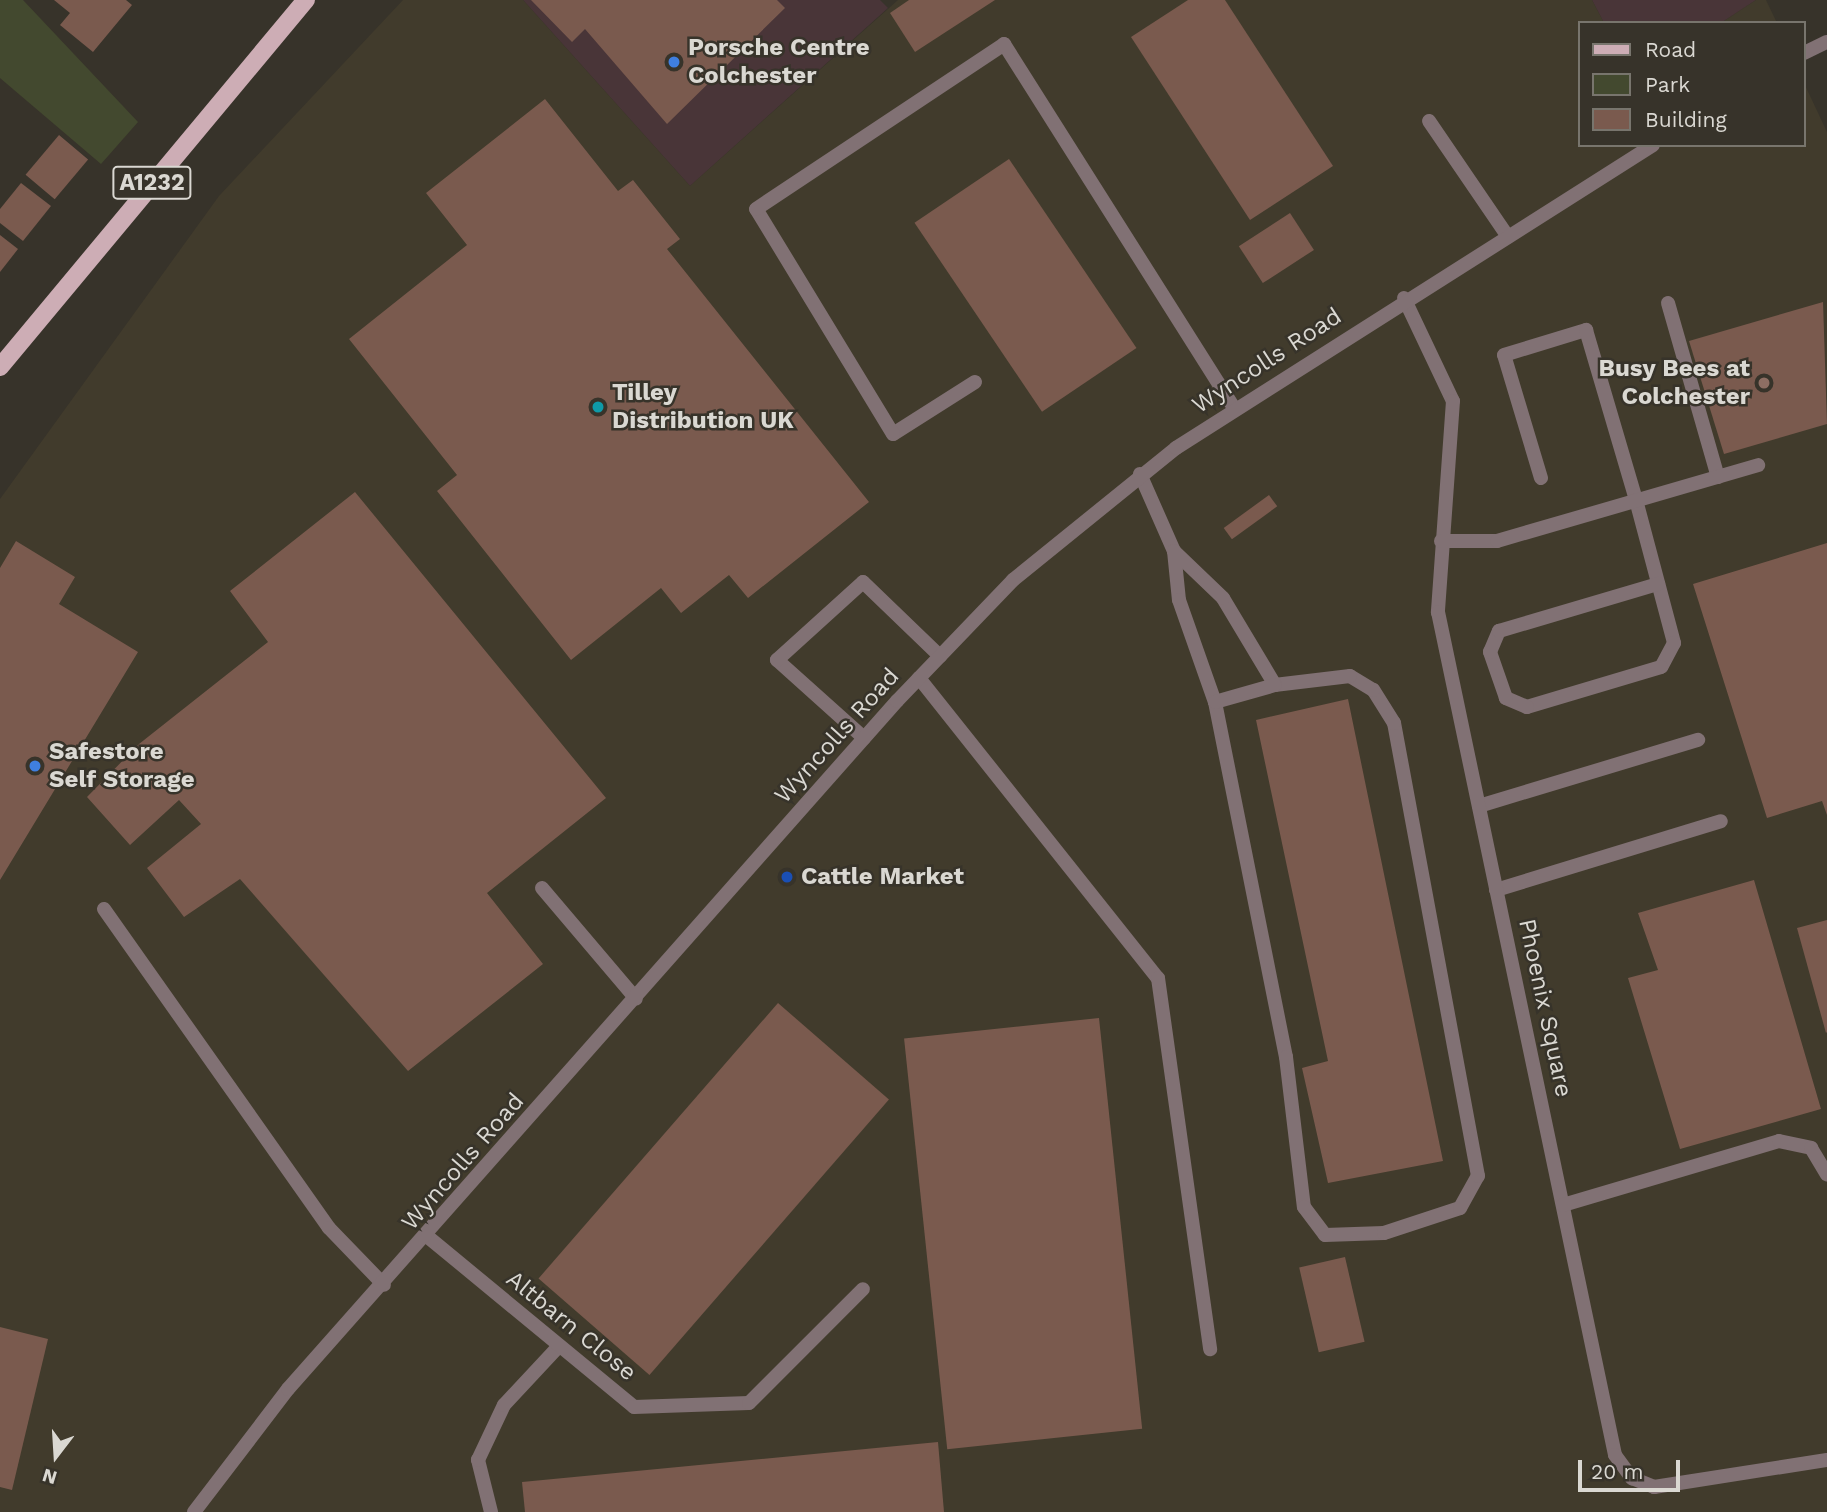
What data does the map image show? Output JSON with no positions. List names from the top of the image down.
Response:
{
  "streets": {
    "main road": ["A1232"],
    "street": ["Wyncolls Road", "Phoenix Square", "Altbarn Close"]
  },
  "crossings": [
    ["Wyncolls Road", "Phoenix Square"],
    ["Wyncolls Road", "Altbarn Close"]
  ],
  "places": [
    "Porsche Centre Colchester",
    "Busy Bees at Colchester",
    "Tilley Distribution UK",
    "Safestore Self Storage",
    "Cattle Market"
  ],
  "legend": ["Road", "Park", "Building"],
  "scale_bar": "20 m",
  "north": "bottom"
}
